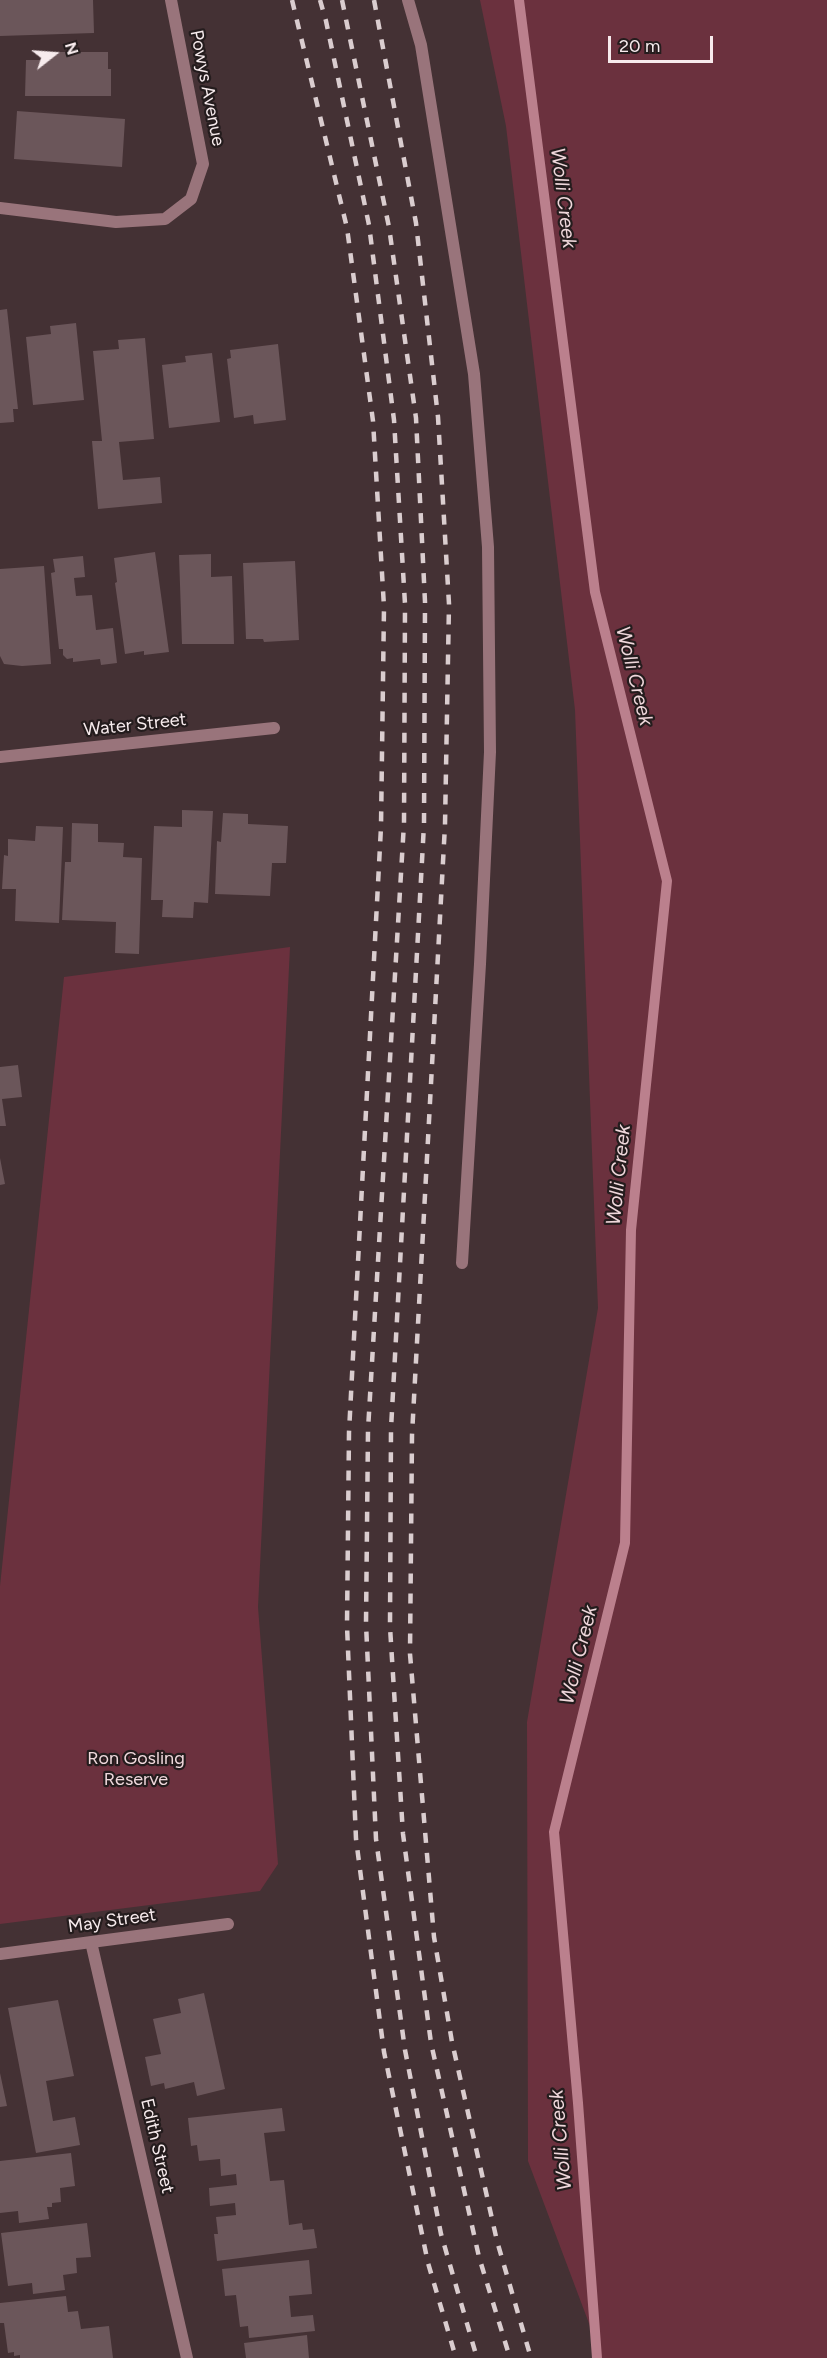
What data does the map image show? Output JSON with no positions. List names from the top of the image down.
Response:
{
  "streets": {
    "street": [
      "Powys Avenue",
      "Water Street",
      "May Street",
      "Edith Street"
    ]
  },
  "crossings": [
    ["May Street", "Edith Street"]
  ],
  "water": ["Wolli Creek"],
  "parks": ["Ron Gosling Reserve"],
  "scale_bar": "20 m",
  "north": "right"
}
